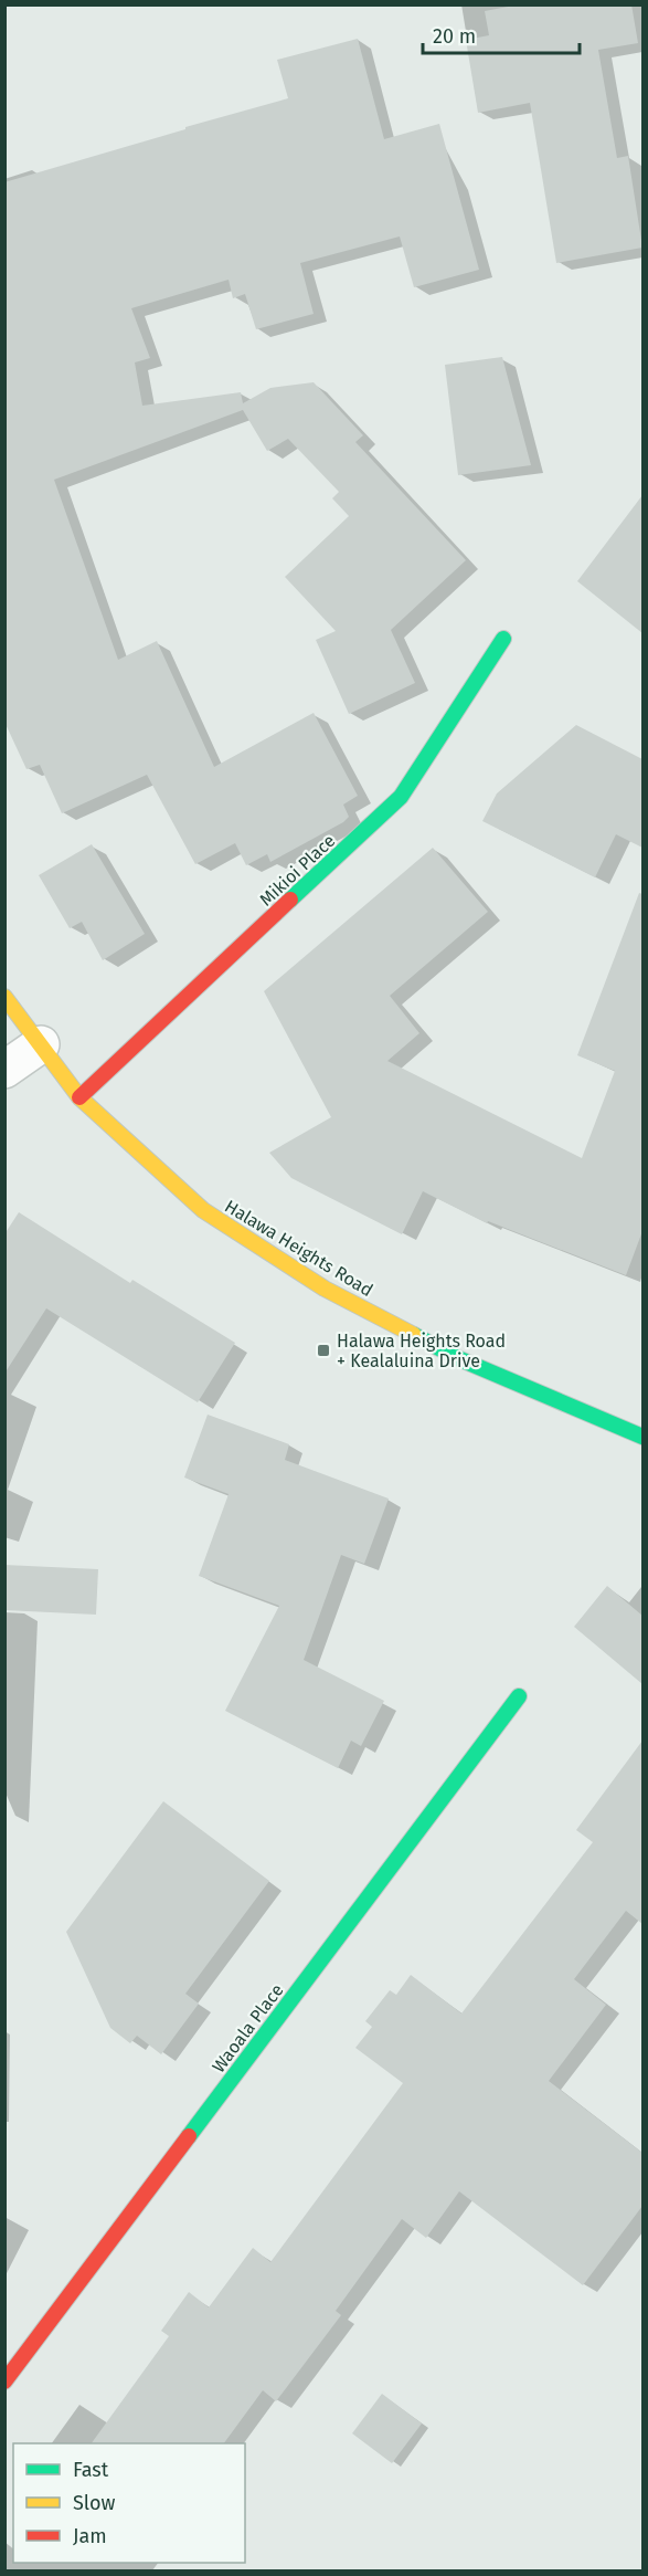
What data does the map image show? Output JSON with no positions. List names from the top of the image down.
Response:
{
  "streets": {
    "street": ["Mikioi Place", "Halawa Heights Road", "Waoala Place"]
  },
  "crossings": [
    ["Mikioi Place", "Halawa Heights Road"]
  ],
  "places": {
    "transit": ["Halawa Heights Road + Kealaluina Drive"]
  },
  "legend": ["Fast", "Slow", "Jam"],
  "scale_bar": "20 m"
}
